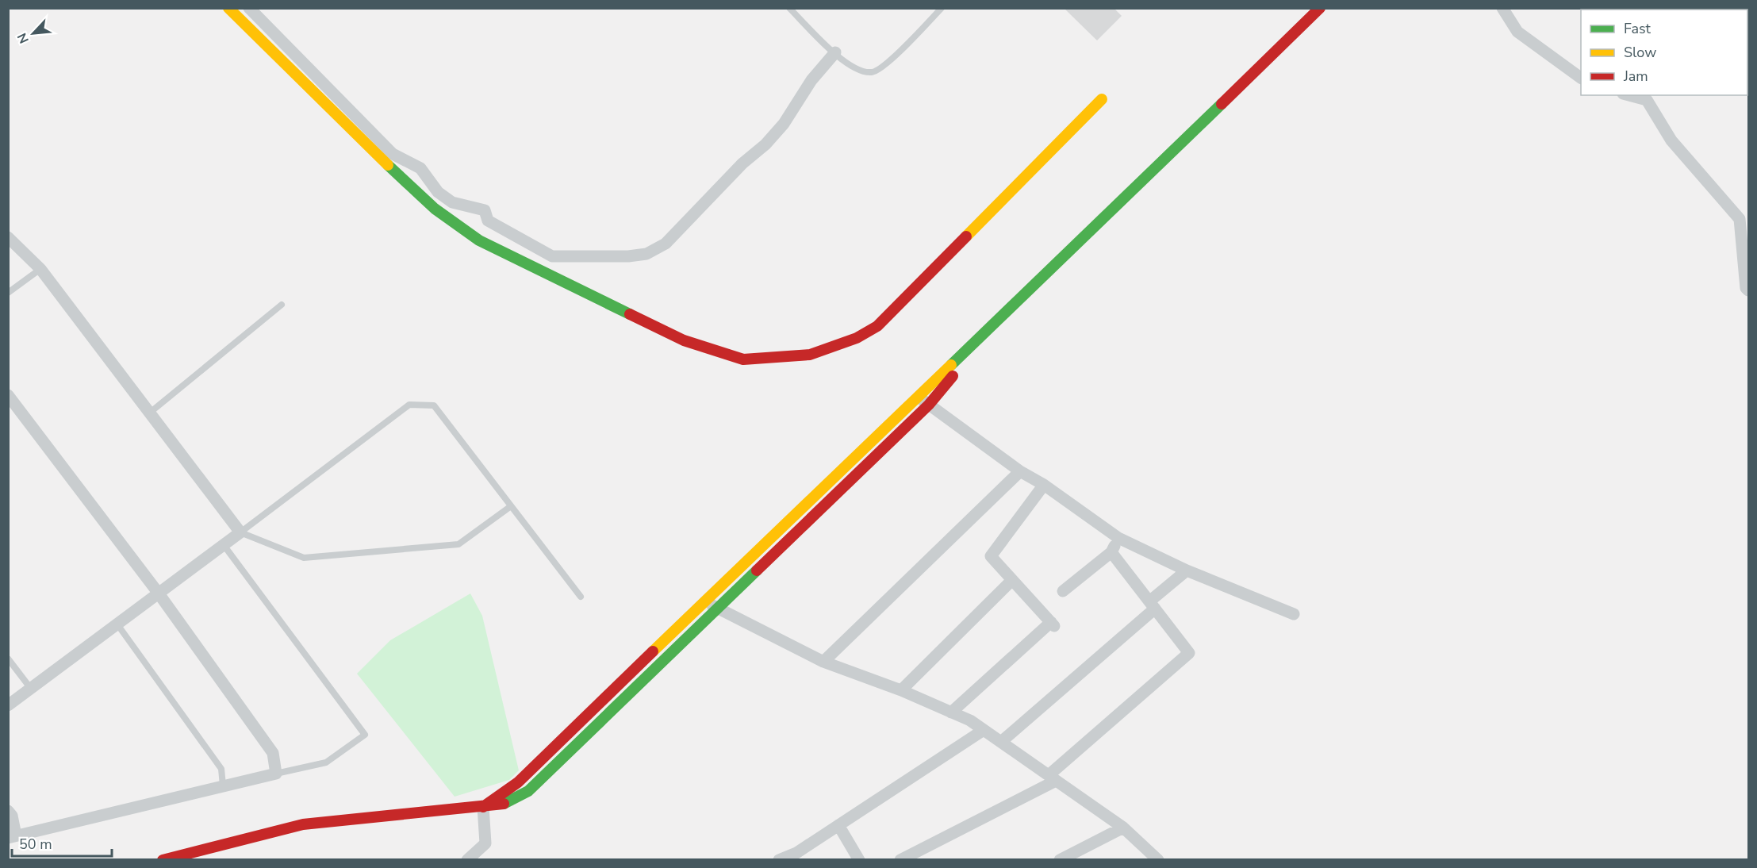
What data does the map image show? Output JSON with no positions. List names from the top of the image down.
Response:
{
  "legend": ["Fast", "Slow", "Jam"],
  "scale_bar": "50 m",
  "north": "bottom left"
}
